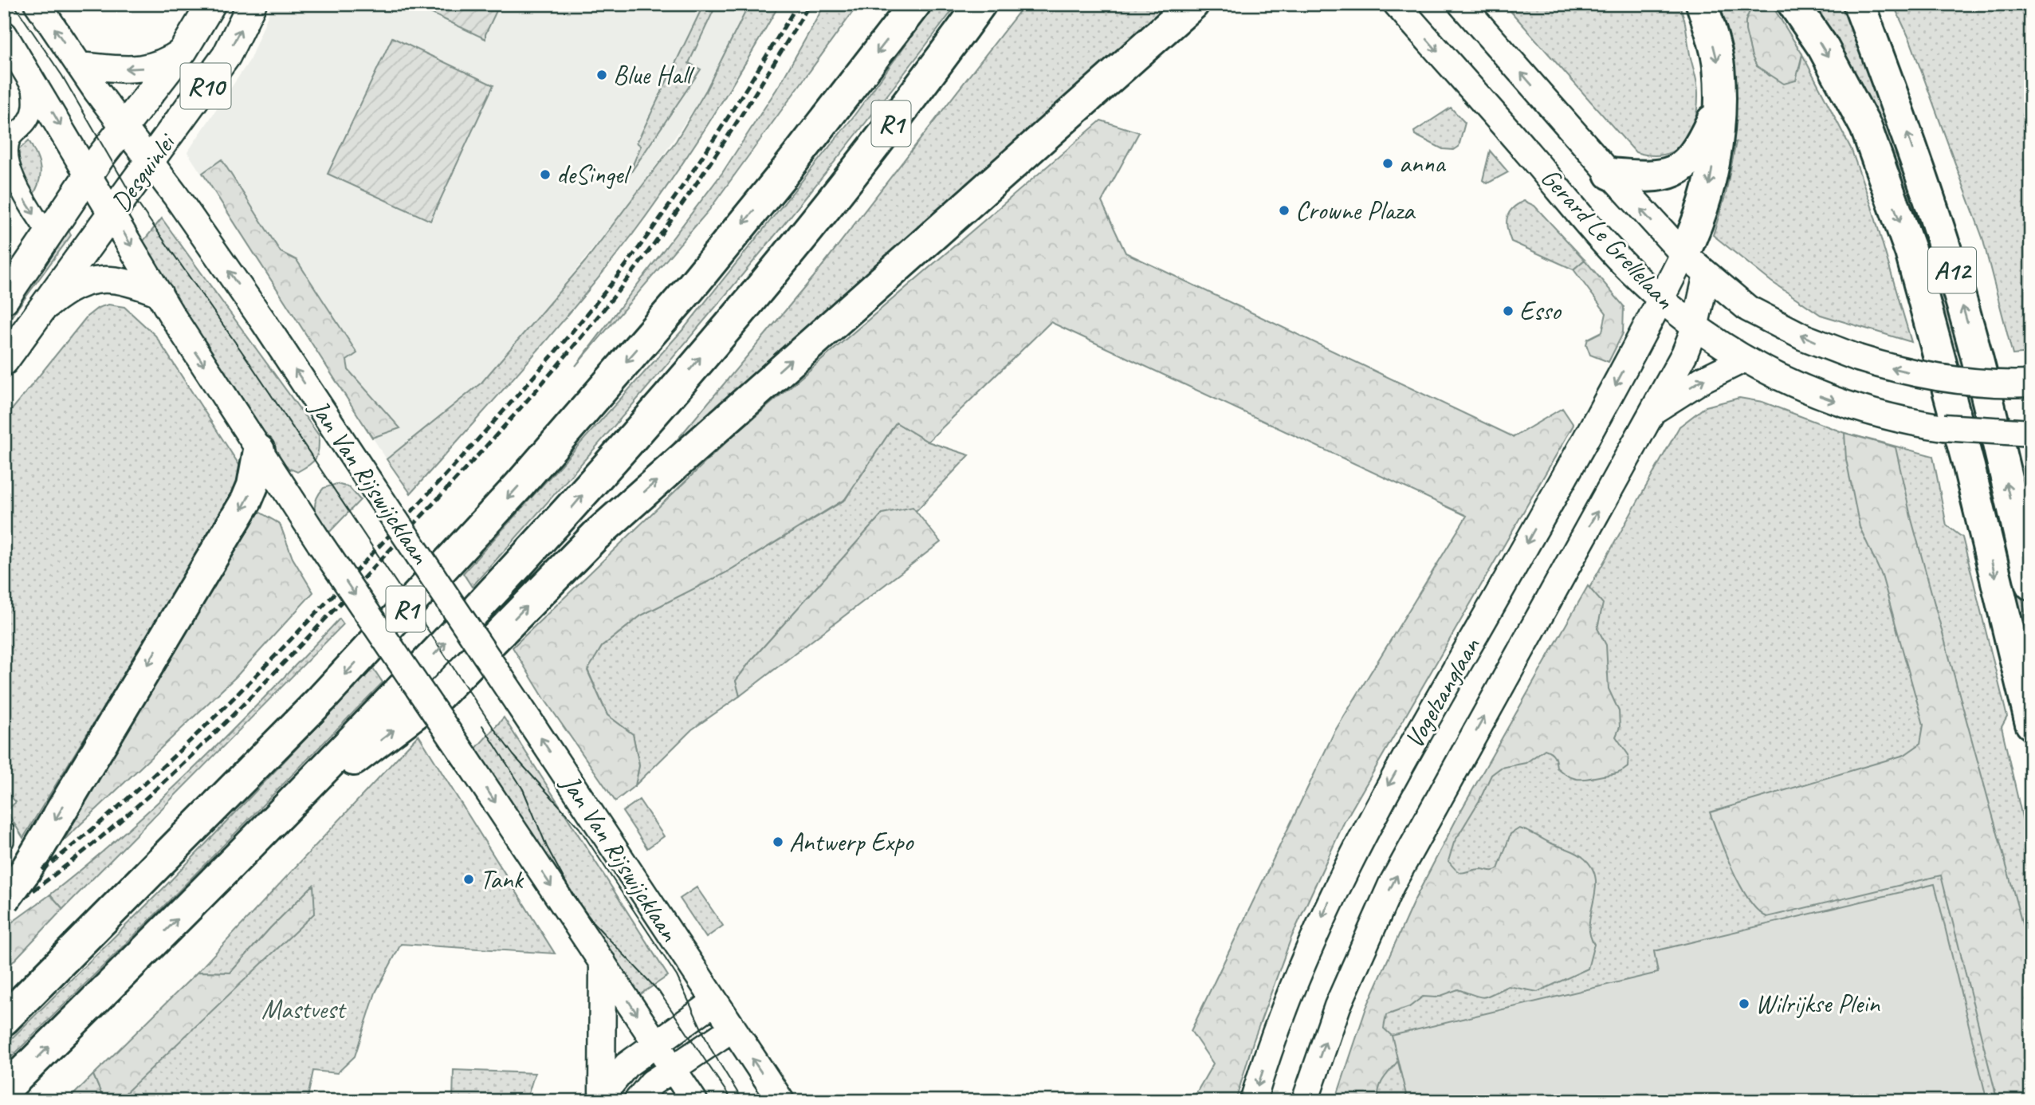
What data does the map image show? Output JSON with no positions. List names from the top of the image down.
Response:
{
  "streets": {
    "highway": ["R1", "A12"],
    "main road": ["R10", "Desguinlei"],
    "street": ["Gerard Le Grellelaan", "Jan Van Rijswijcklaan", "Vogelzanglaan"]
  },
  "crossings": [
    ["Desguinlei", "Jan Van Rijswijcklaan"],
    ["Gerard Le Grellelaan", "Vogelzanglaan"]
  ],
  "parks": ["Mastvest"],
  "places": [
    "Blue Hall",
    "anna",
    "deSingel",
    "Crowne Plaza",
    "Esso",
    "Antwerp Expo",
    "Tank",
    "Wilrijkse Plein"
  ]
}
